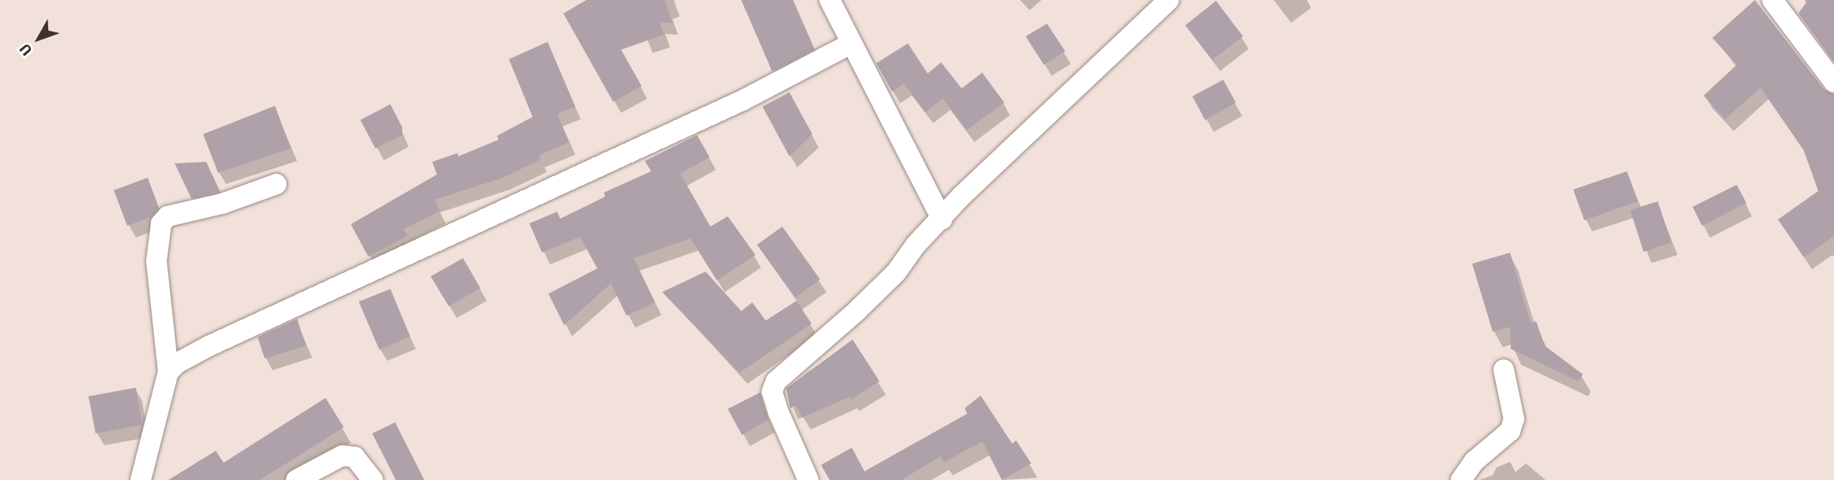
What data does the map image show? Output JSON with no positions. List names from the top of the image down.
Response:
{
  "north": "bottom left"
}
